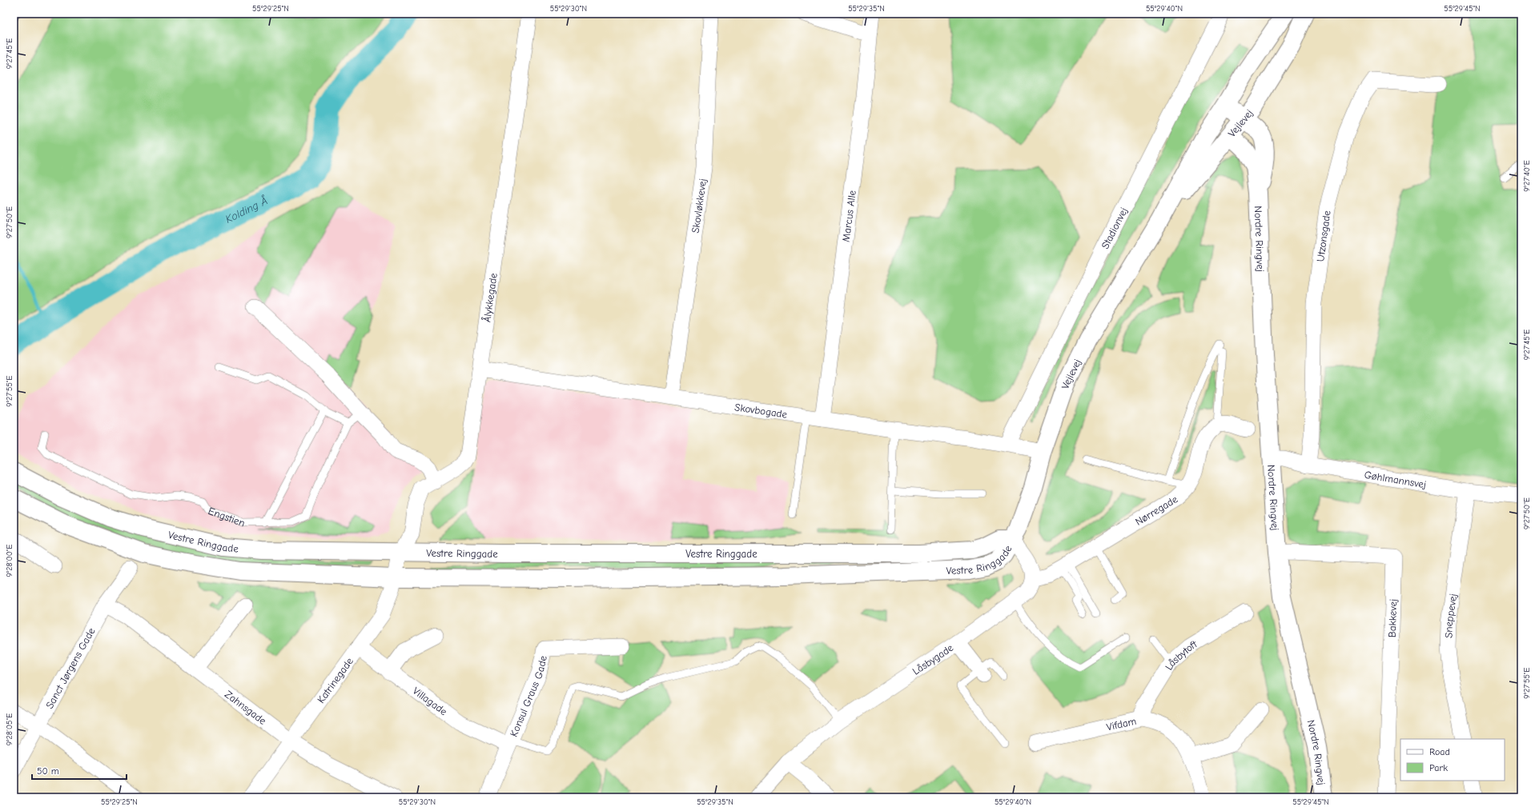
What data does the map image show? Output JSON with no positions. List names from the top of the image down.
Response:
{
  "streets": {
    "main road": ["Vejlevej", "Nordre Ringvej", "Vestre Ringgade"],
    "street": [
      "Skovløkkevej",
      "Marcus Alle",
      "Stadionvej",
      "Utzonsgade",
      "Ålykkegade",
      "Skovbogade",
      "Gøhlmannsvej",
      "Nørregade",
      "Sneppevej",
      "Bakkevej",
      "Låsbytoft",
      "Låsbygade",
      "Sanct Jørgens Gade",
      "Katrinegade",
      "Konsul Graus Gade",
      "Villagade",
      "Zahnsgade",
      "Vifdam"
    ],
    "lane": ["Engstien"]
  },
  "crossings": [
    ["Vejlevej", "Nordre Ringvej"],
    ["Vejlevej", "Skovbogade"],
    ["Vejlevej", "Vestre Ringgade"],
    ["Skovløkkevej", "Skovbogade"],
    ["Marcus Alle", "Skovbogade"],
    ["Stadionvej", "Skovbogade"],
    ["Utzonsgade", "Gøhlmannsvej"],
    ["Nordre Ringvej", "Gøhlmannsvej"],
    ["Nordre Ringvej", "Bakkevej"],
    ["Ålykkegade", "Skovbogade"],
    ["Ålykkegade", "Vestre Ringgade"],
    ["Ålykkegade", "Katrinegade"],
    ["Gøhlmannsvej", "Sneppevej"],
    ["Nørregade", "Låsbygade"],
    ["Vestre Ringgade", "Katrinegade"],
    ["Låsbytoft", "Vifdam"],
    ["Sanct Jørgens Gade", "Zahnsgade"],
    ["Katrinegade", "Villagade"],
    ["Katrinegade", "Zahnsgade"],
    ["Konsul Graus Gade", "Villagade"]
  ],
  "water": ["Kolding Å"],
  "legend": ["Road", "Park"],
  "scale_bar": "50 m",
  "coordinates": [
    "55°29'25\"N",
    "55°29'30\"N",
    "55°29'35\"N",
    "55°29'40\"N",
    "55°29'45\"N",
    "9°27'45\"E",
    "9°27'40\"E",
    "9°27'50\"E",
    "9°27'55\"E",
    "9°28'00\"E",
    "9°28'05\"E"
  ]
}
